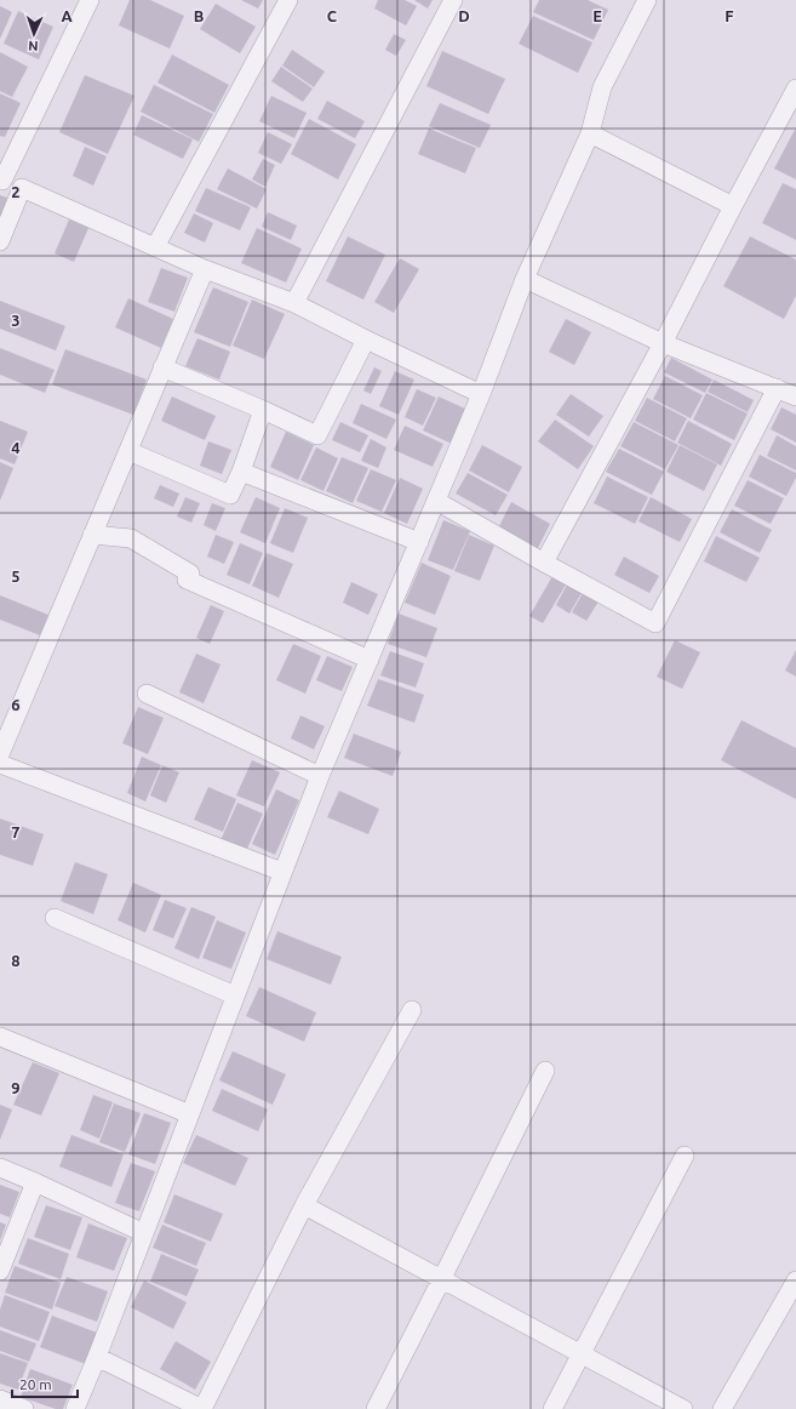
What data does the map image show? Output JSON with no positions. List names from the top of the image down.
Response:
{
  "scale_bar": "20 m",
  "north": "bottom",
  "grid": {
    "columns": [
      "A",
      "B",
      "C",
      "D",
      "E",
      "F"
    ],
    "rows": [
      "2",
      "3",
      "4",
      "5",
      "6",
      "7",
      "8",
      "9"
    ]
  }
}
